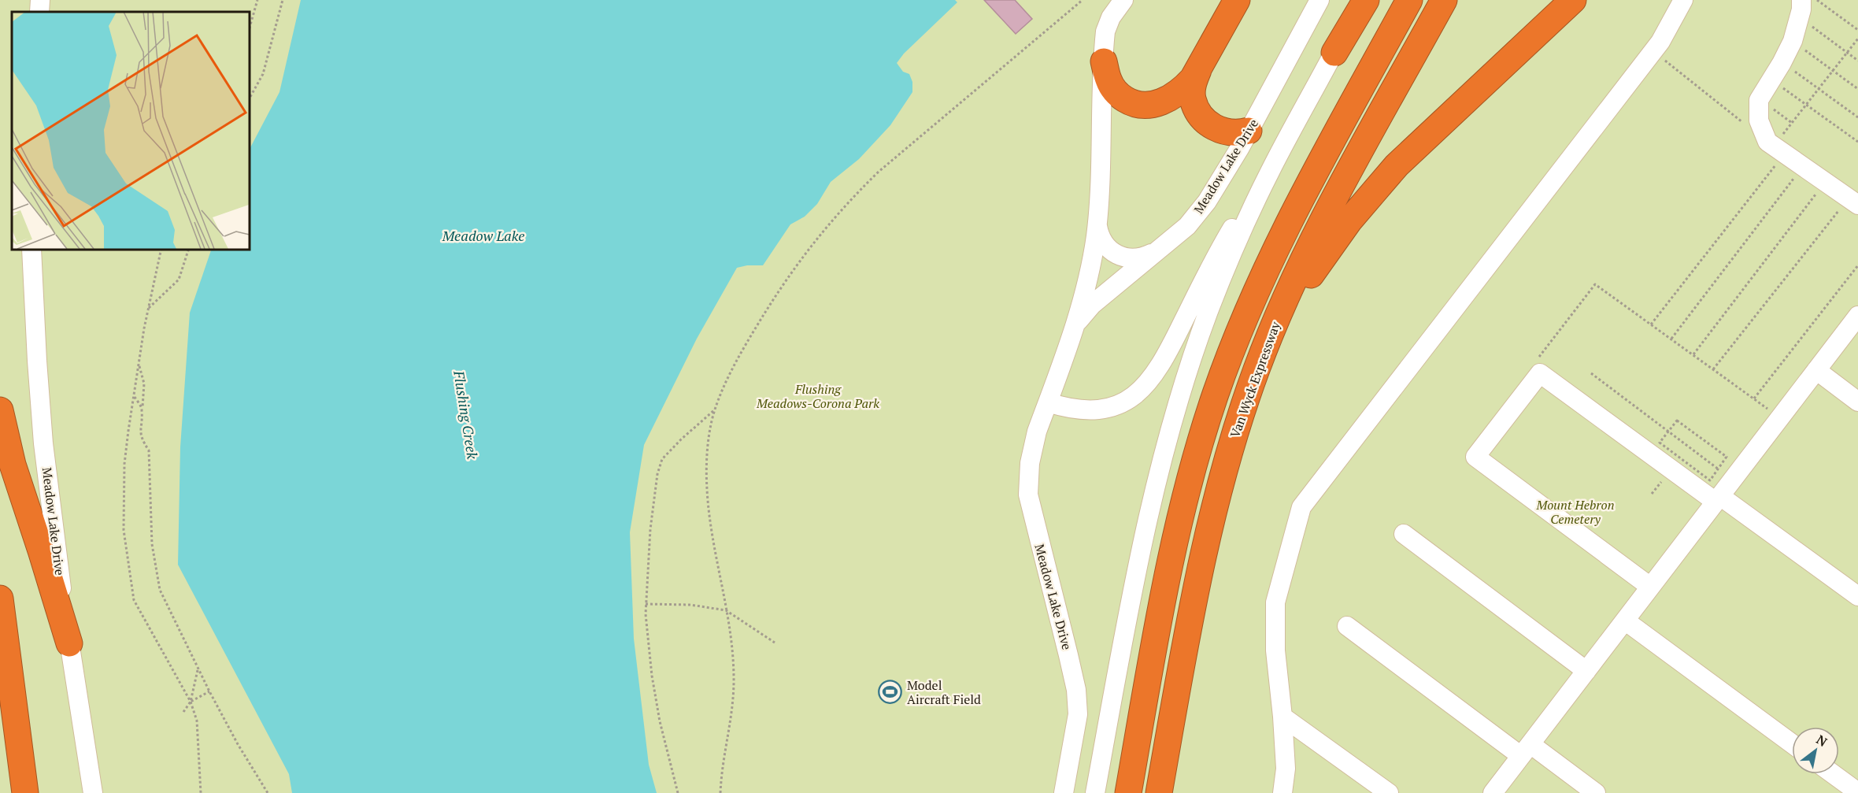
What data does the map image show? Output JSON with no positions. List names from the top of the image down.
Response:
{
  "streets": {
    "highway": ["Van Wyck Expressway"],
    "street": ["Meadow Lake Drive"]
  },
  "water": ["Meadow Lake", "Flushing Creek"],
  "parks": ["Flushing Meadows-Corona Park", "Mount Hebron Cemetery"],
  "places": {
    "sports": ["Model Aircraft Field"]
  },
  "north": "top right"
}
